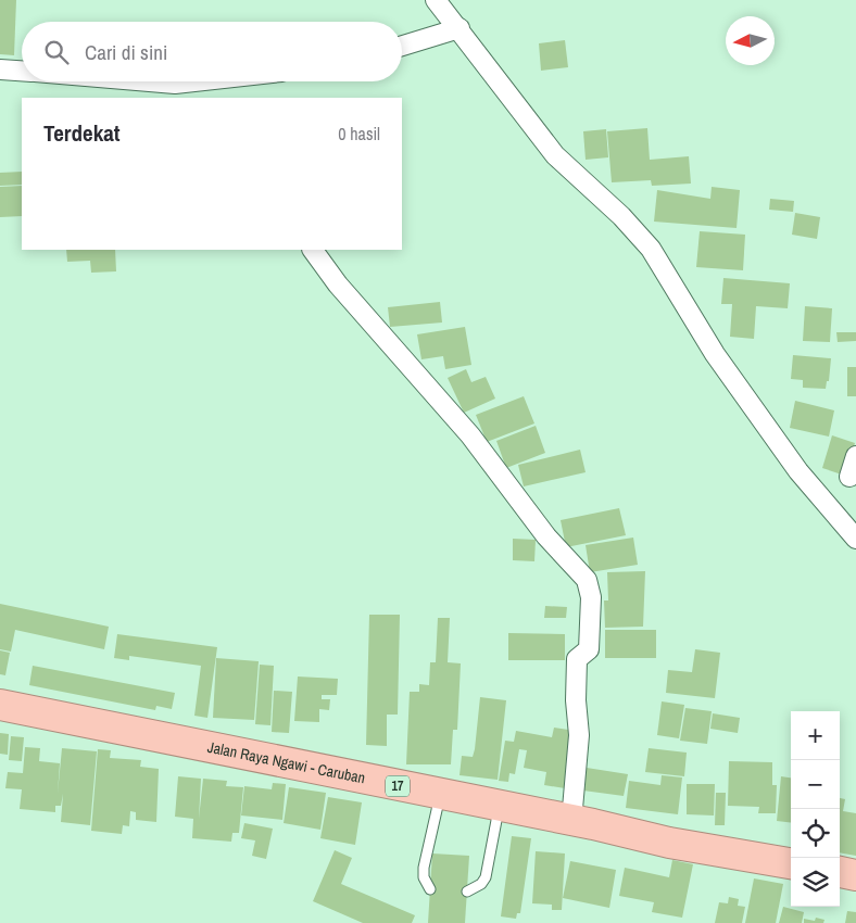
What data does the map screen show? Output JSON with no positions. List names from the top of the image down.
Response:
{
  "streets": {
    "highway": ["Jalan Raya Ngawi - Caruban", "17"]
  },
  "north": "left",
  "page": {
    "search": "Cari di sini",
    "heading": ["Terdekat", "0 hasil"],
    "map_buttons": ["+", "−"]
  }
}
